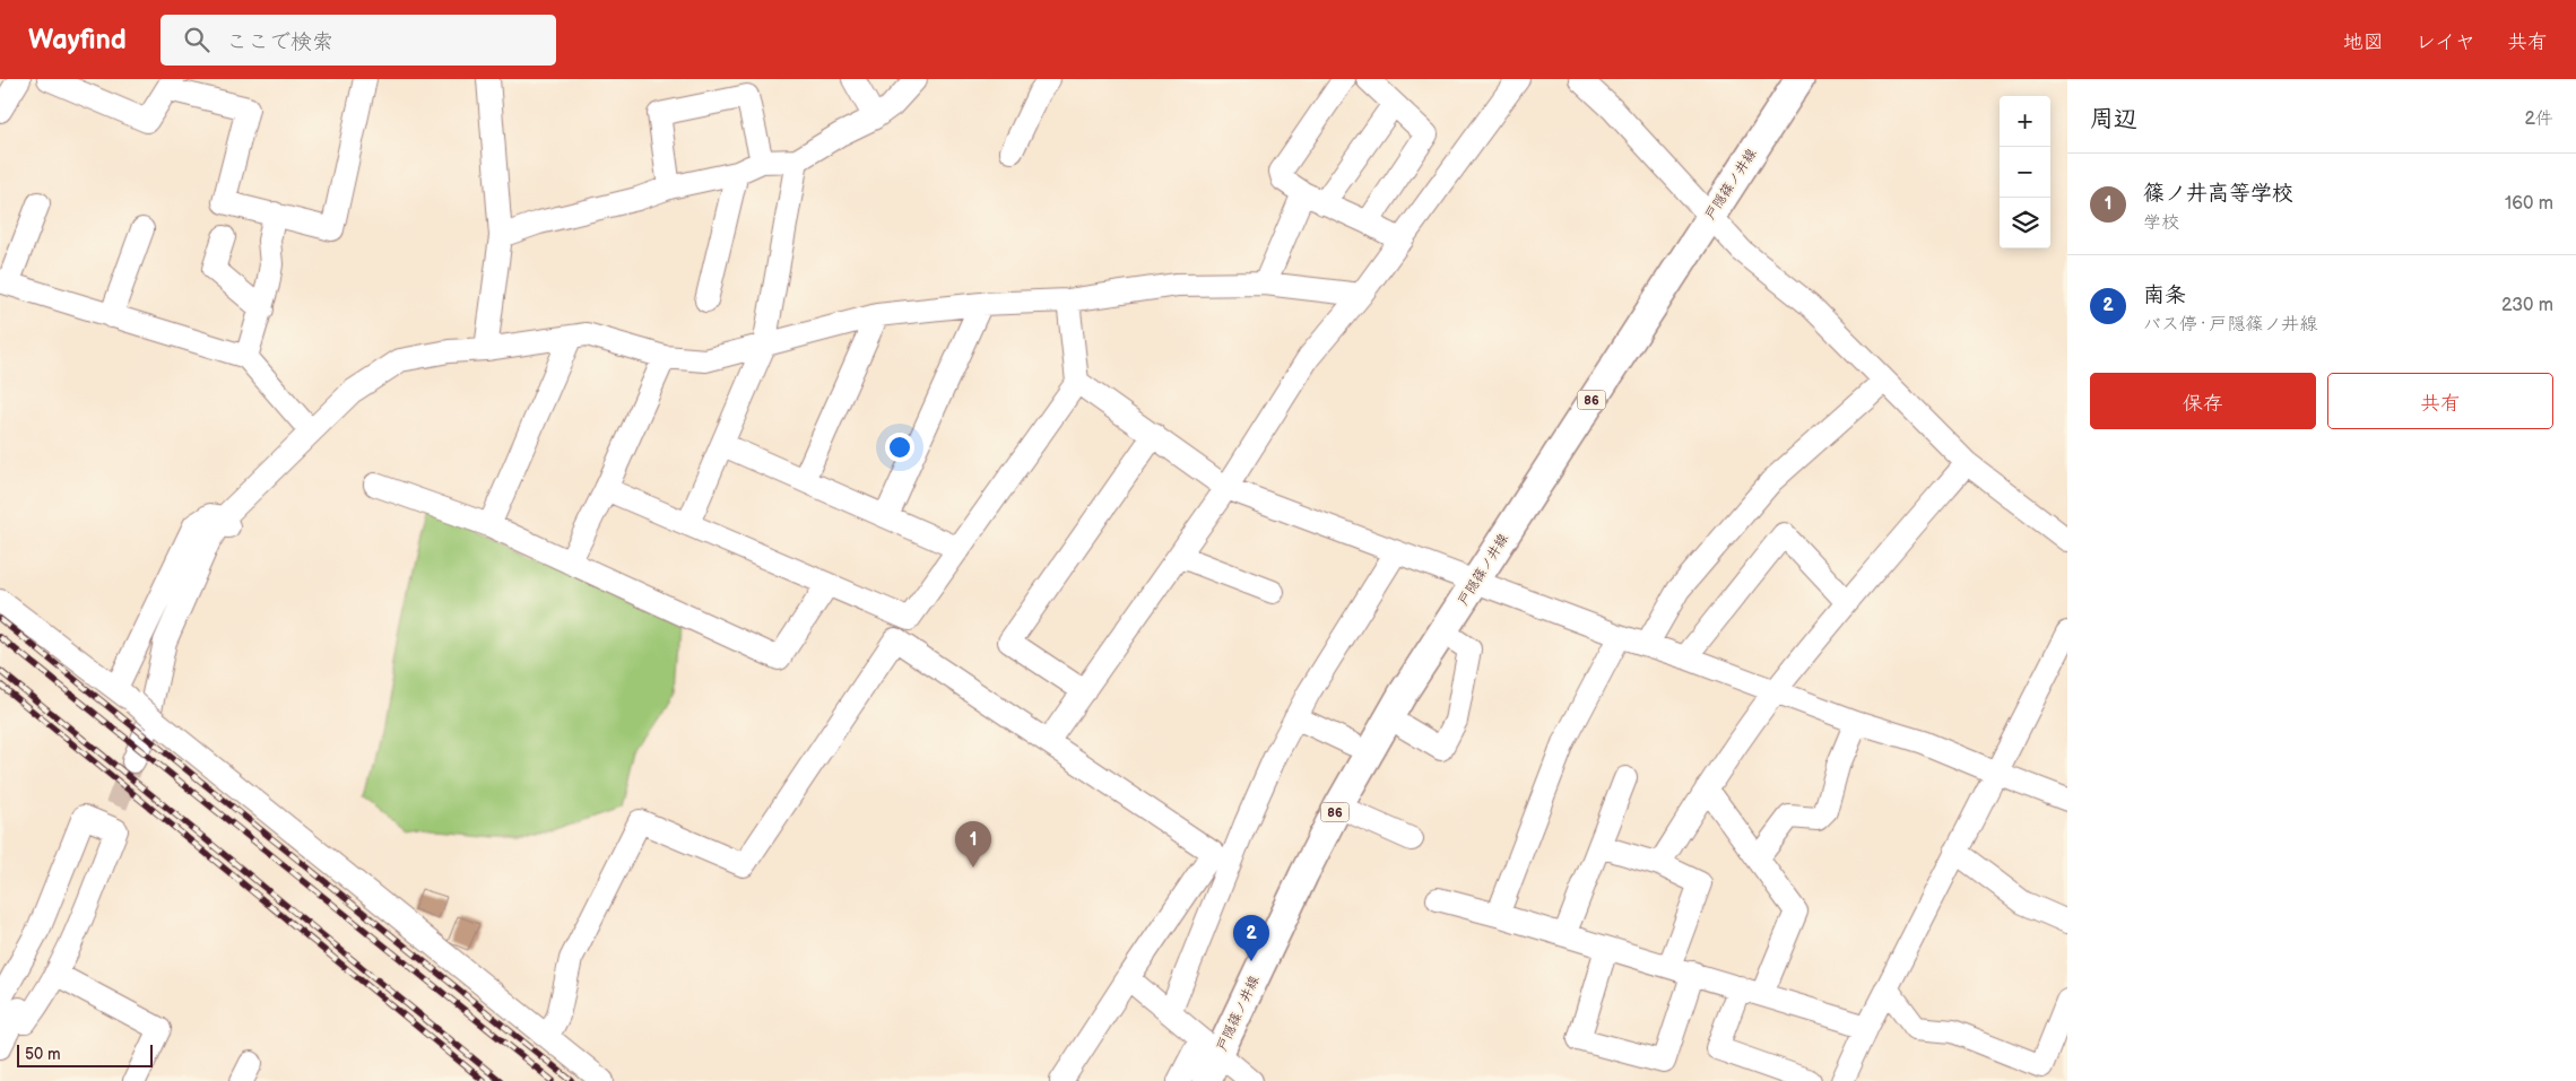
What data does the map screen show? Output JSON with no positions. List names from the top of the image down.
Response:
{
  "streets": {
    "main road": ["戸隠篠ノ井線", "86"]
  },
  "scale_bar": "50 m",
  "page": {
    "header": "Wayfind",
    "search": "ここで検索",
    "nav": ["地図", "レイヤ", "共有"],
    "heading": ["周辺", "2件"],
    "map_buttons": ["+", "−"],
    "list": [
      {
        "mark": "1",
        "name": "篠ノ井高等学校",
        "note": "学校",
        "value": "160 m"
      },
      {
        "mark": "2",
        "name": "南条",
        "note": "バス停 · 戸隠篠ノ井線",
        "value": "230 m"
      }
    ],
    "buttons": ["保存", "共有"],
    "pins": ["1", "2"],
    "scale": "50 m"
  }
}
